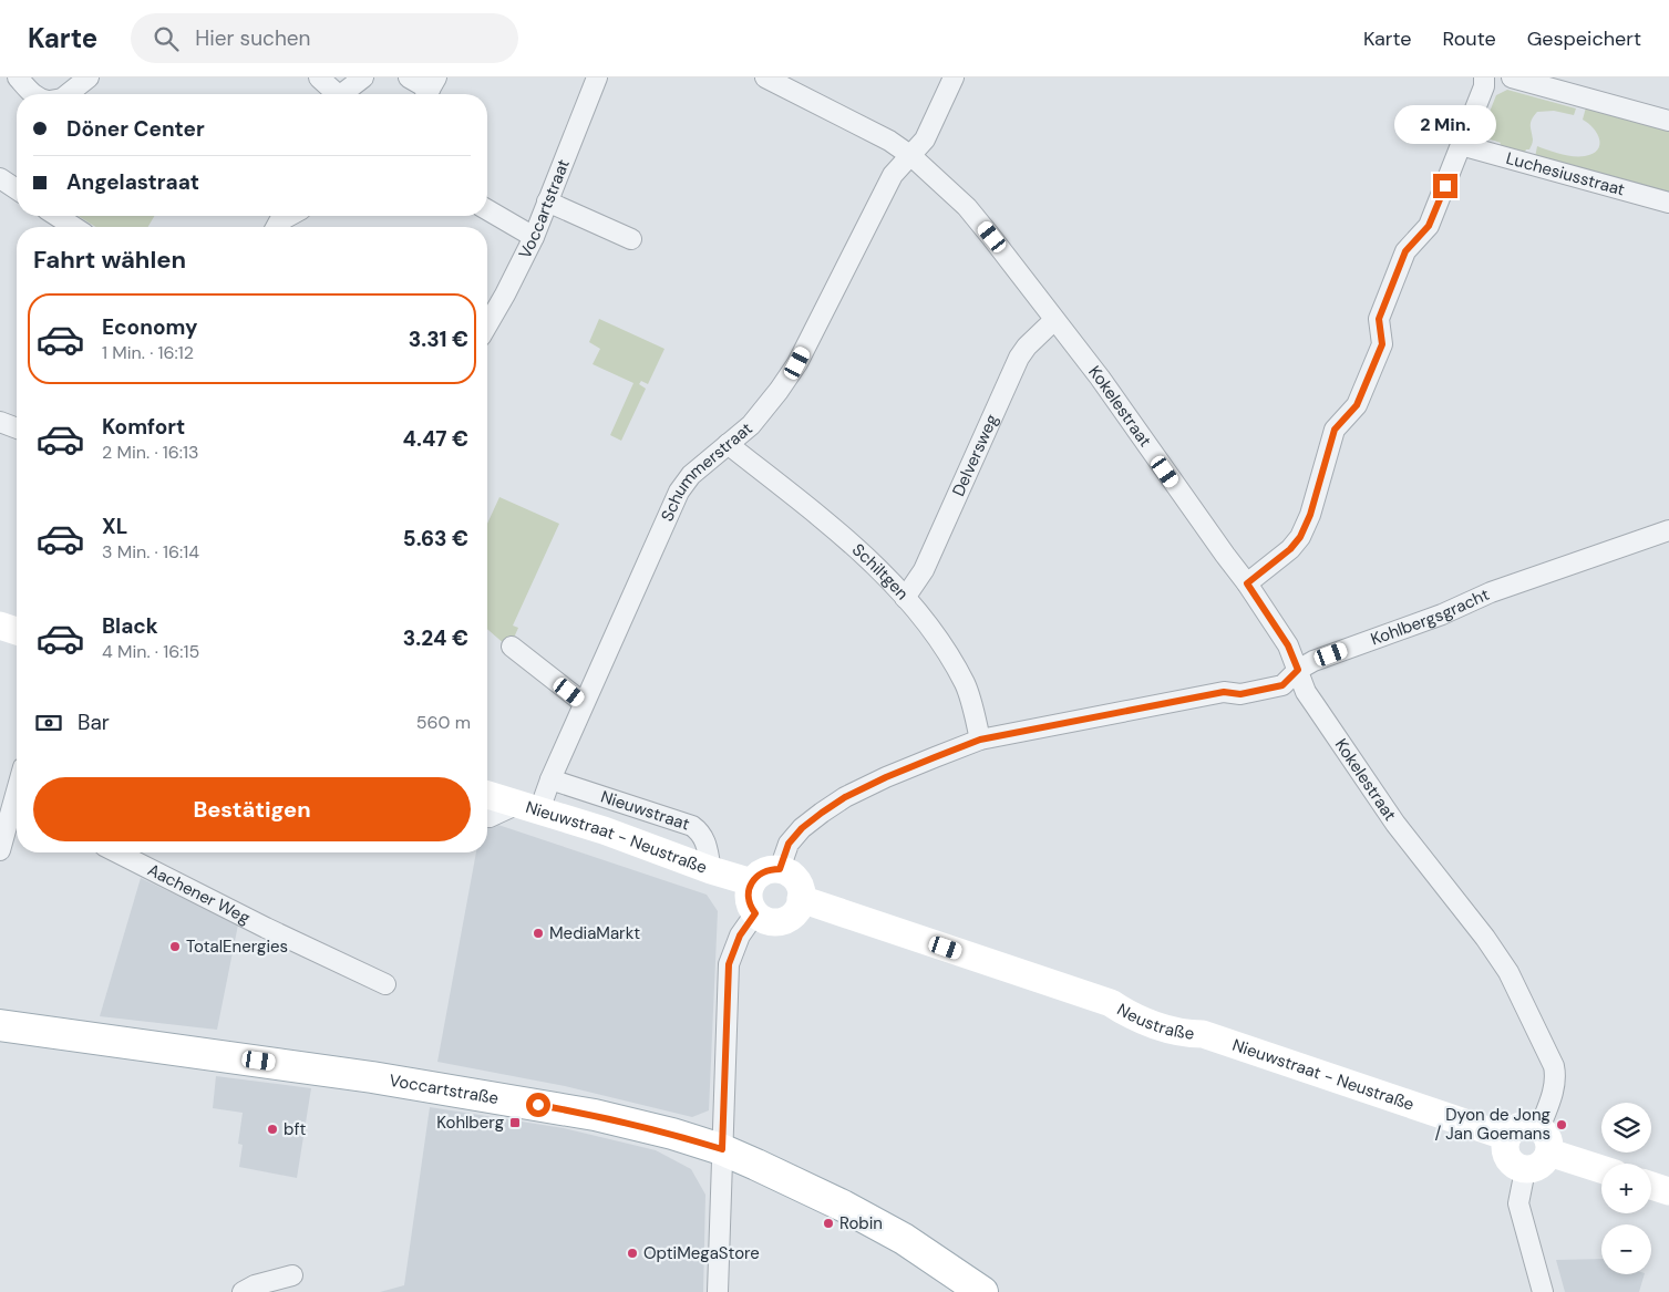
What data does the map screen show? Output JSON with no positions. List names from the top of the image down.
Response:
{
  "streets": {
    "main road": ["Voccartstraße"],
    "street": [
      "Luchesiusstraat",
      "Voccartstraat",
      "Kokelestraat",
      "Delversweg",
      "Schummerstraat",
      "Schiltgen",
      "Kohlbergsgracht",
      "Nieuwstraat",
      "Nieuwstraat - Neustraße",
      "Aachener Weg",
      "Neustraße"
    ]
  },
  "crossings": [
    ["Kokelestraat", "Delversweg"],
    ["Kokelestraat", "Schummerstraat"],
    ["Kokelestraat", "Kohlbergsgracht"],
    ["Kokelestraat", "Nieuwstraat - Neustraße"],
    ["Delversweg", "Schiltgen"],
    ["Schummerstraat", "Schiltgen"],
    ["Schummerstraat", "Nieuwstraat"],
    ["Schummerstraat", "Nieuwstraat - Neustraße"],
    ["Schiltgen", "Kohlbergsgracht"],
    ["Kohlbergsgracht", "Nieuwstraat - Neustraße"],
    ["Kohlbergsgracht", "Neustraße"],
    ["Nieuwstraat", "Nieuwstraat - Neustraße"],
    ["Nieuwstraat - Neustraße", "Neustraße"]
  ],
  "places": {
    "other": [
      "MediaMarkt",
      "TotalEnergies",
      "Dyon de Jong / Jan Goemans",
      "bft",
      "Robin",
      "OptiMegaStore"
    ],
    "transit": ["Kohlberg"]
  },
  "page": {
    "header": "Karte",
    "search": "Hier suchen",
    "nav": ["Karte", "Route", "Gespeichert"],
    "banner": ["Döner Center", "Angelastraat"],
    "bubble": "2 Min.",
    "heading": "Fahrt wählen",
    "list": [
      {
        "name": "Economy",
        "note": "1 Min. · 16:12",
        "value": "3.31 €"
      },
      {
        "name": "Komfort",
        "note": "2 Min. · 16:13",
        "value": "4.47 €"
      },
      {
        "name": "XL",
        "note": "3 Min. · 16:14",
        "value": "5.63 €"
      },
      {
        "name": "Black",
        "note": "4 Min. · 16:15",
        "value": "3.24 €"
      }
    ],
    "pay": ["Bar", "560 m"],
    "buttons": "Bestätigen",
    "map_buttons": ["+", "−"]
  }
}
